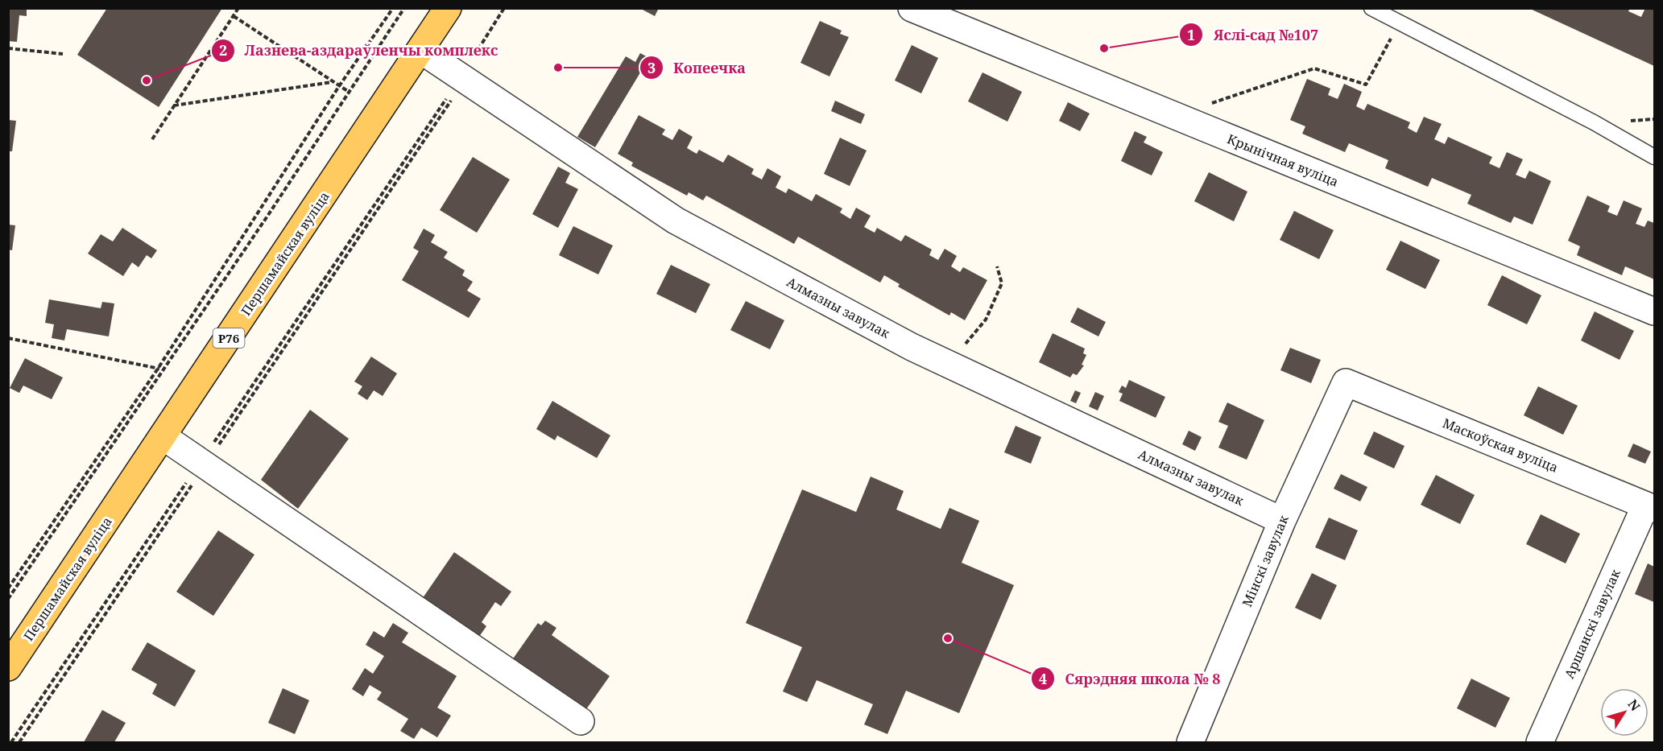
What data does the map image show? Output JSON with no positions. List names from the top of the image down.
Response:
{
  "streets": {
    "main road": ["Першамайская вуліца", "Р76"],
    "street": [
      "Крынічная вуліца",
      "Алмазны завулак",
      "Маскоўская вуліца",
      "Мінскі завулак",
      "Аршанскі завулак"
    ]
  },
  "crossings": [
    ["Першамайская вуліца", "Алмазны завулак"],
    ["Алмазны завулак", "Мінскі завулак"],
    ["Маскоўская вуліца", "Мінскі завулак"],
    ["Маскоўская вуліца", "Аршанскі завулак"]
  ],
  "places": [
    "Яслі-сад №107",
    "Копеечка",
    "Лазнева-аздараўленчы комплекс",
    "Сярэдняя школа № 8"
  ],
  "north": "top right"
}
